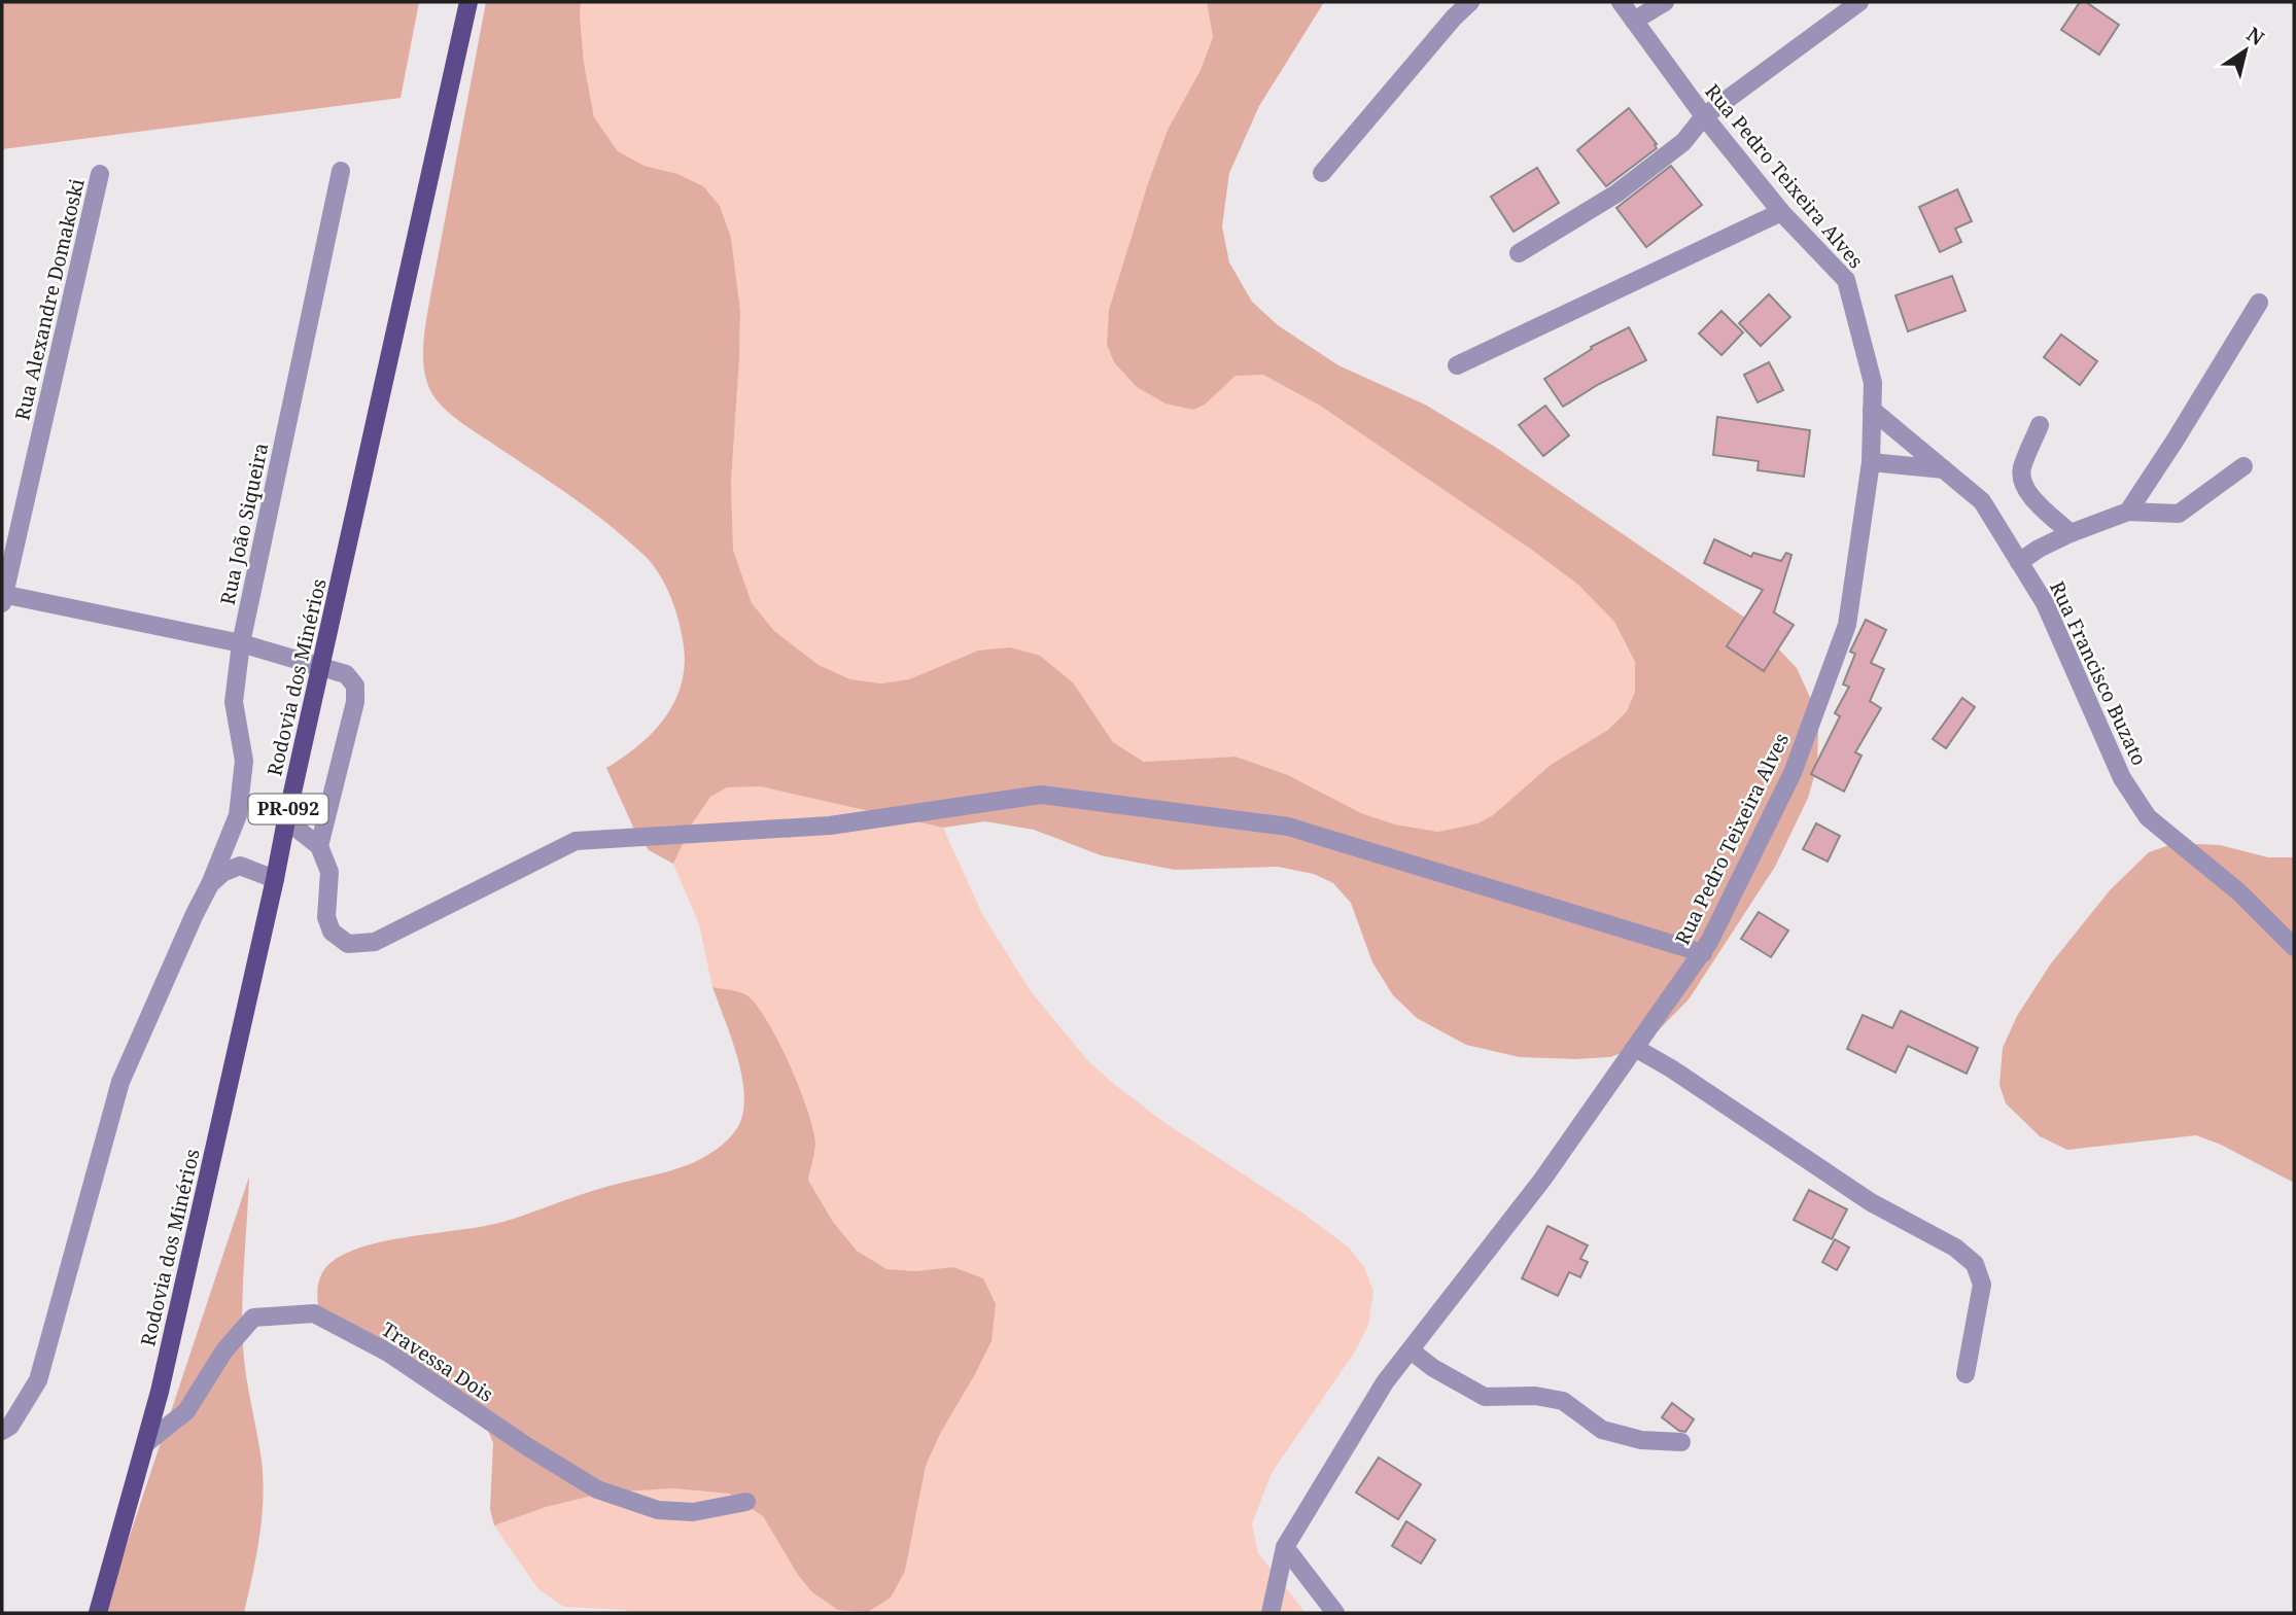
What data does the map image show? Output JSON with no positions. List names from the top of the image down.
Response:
{
  "streets": {
    "main road": ["Rodovia dos Minérios", "PR-092"],
    "street": [
      "Rua Pedro Teixeira Alves",
      "Rua Alexandre Domakoski",
      "Rua João Siqueira",
      "Rua Francisco Buzato",
      "Travessa Dois"
    ]
  },
  "crossings": [
    ["Rua Pedro Teixeira Alves", "Rua Francisco Buzato"],
    ["Rodovia dos Minérios", "Travessa Dois"]
  ],
  "north": "top right"
}
